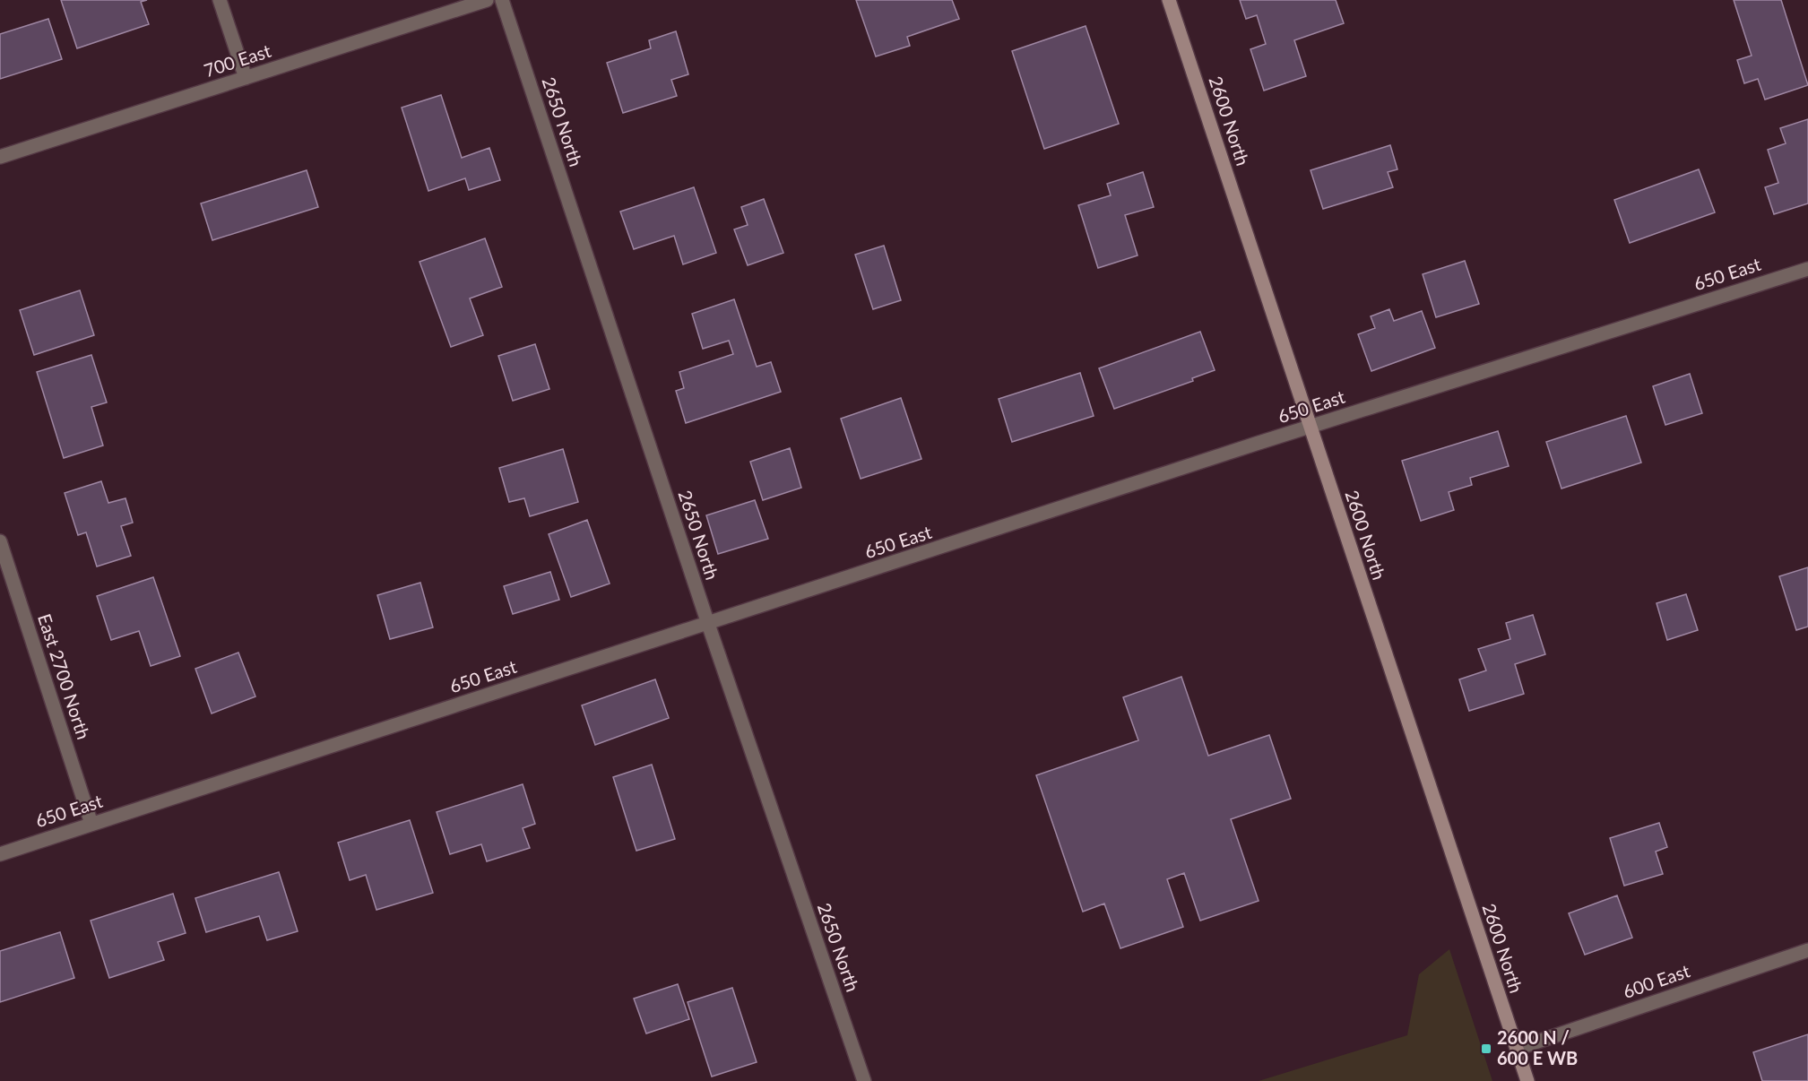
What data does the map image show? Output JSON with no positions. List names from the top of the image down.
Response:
{
  "streets": {
    "main road": ["2600 North"],
    "street": [
      "700 East",
      "2650 North",
      "650 East",
      "East 2700 North",
      "600 East"
    ]
  },
  "crossings": [
    ["2600 North", "650 East"],
    ["2600 North", "600 East"],
    ["2650 North", "650 East"],
    ["650 East", "East 2700 North"]
  ],
  "places": {
    "transit": ["2600 N / 600 E WB"]
  }
}
